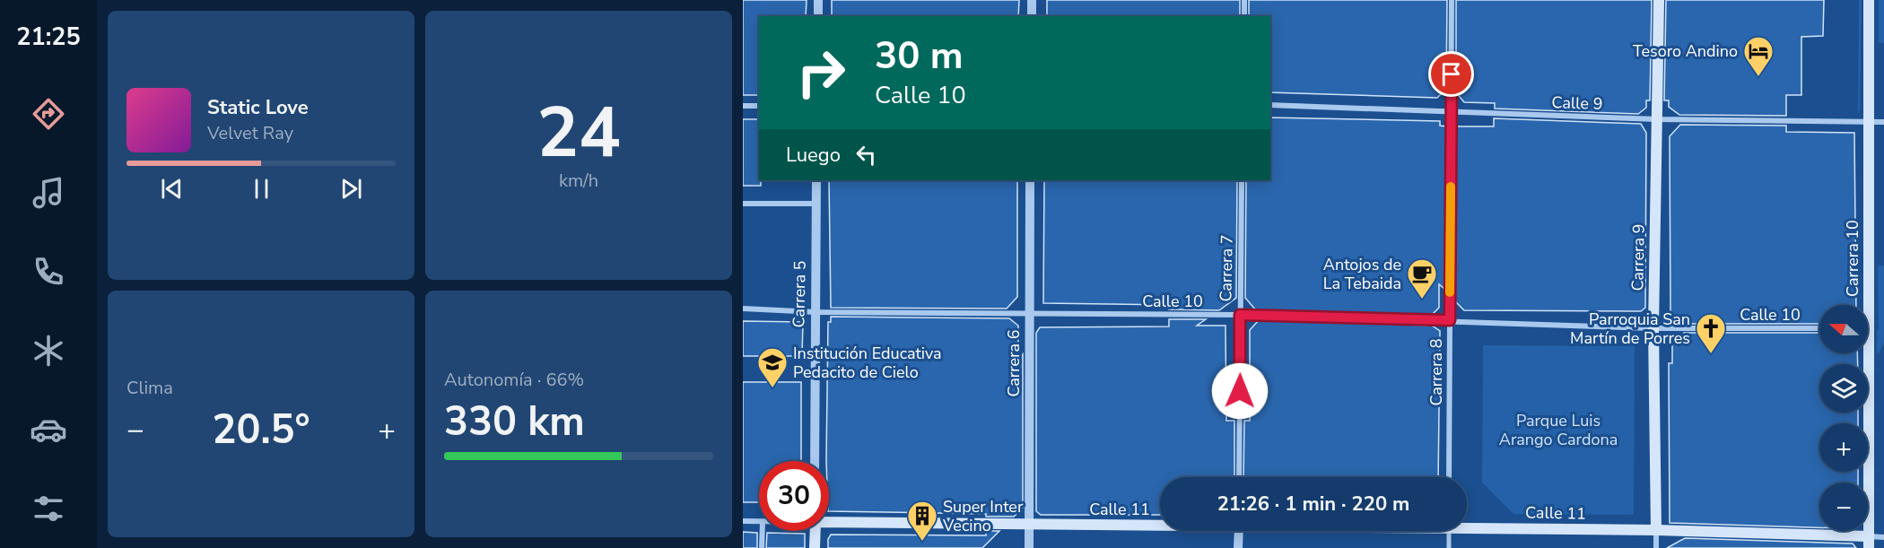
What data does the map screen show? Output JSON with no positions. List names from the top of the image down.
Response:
{
  "streets": {
    "main road": ["Carrera 9", "Carrera 10", "Calle 11"],
    "street": [
      "Calle 9",
      "Carrera 7",
      "Carrera 5",
      "Calle 10",
      "Carrera 6",
      "Carrera 8"
    ]
  },
  "crossings": [
    ["Calle 9", "Carrera 9"],
    ["Calle 9", "Carrera 10"],
    ["Calle 9", "Carrera 8"],
    ["Carrera 9", "Calle 10"],
    ["Carrera 9", "Calle 11"],
    ["Carrera 10", "Calle 11"],
    ["Carrera 7", "Calle 10"],
    ["Carrera 5", "Calle 10"],
    ["Calle 10", "Carrera 6"],
    ["Calle 10", "Carrera 8"],
    ["Carrera 6", "Calle 11"]
  ],
  "parks": ["Parque Luis Arango Cardona"],
  "places": {
    "hotel": ["Tesoro Andino"],
    "cafe": ["Antojos de La Tebaida"],
    "church": ["Parroquia San Martín de Porres"],
    "school or university": ["Institución Educativa Pedacito de Cielo"],
    "building": ["Super Inter Vecino"]
  },
  "north": "left",
  "page": {
    "tabs": "21:25",
    "tile": [
      ["24", "km/h"],
      "Clima",
      ["Autonomía · 66%", "330 km"]
    ],
    "turn": ["30 m", "Calle 10"],
    "song": ["Static Love", "Velvet Ray"],
    "then": "Luego",
    "map_buttons": ["+", "−"],
    "heat": ["−", "20.5°", "+"],
    "limit": "30",
    "trip": "21:26 · 1 min · 220 m"
  }
}
